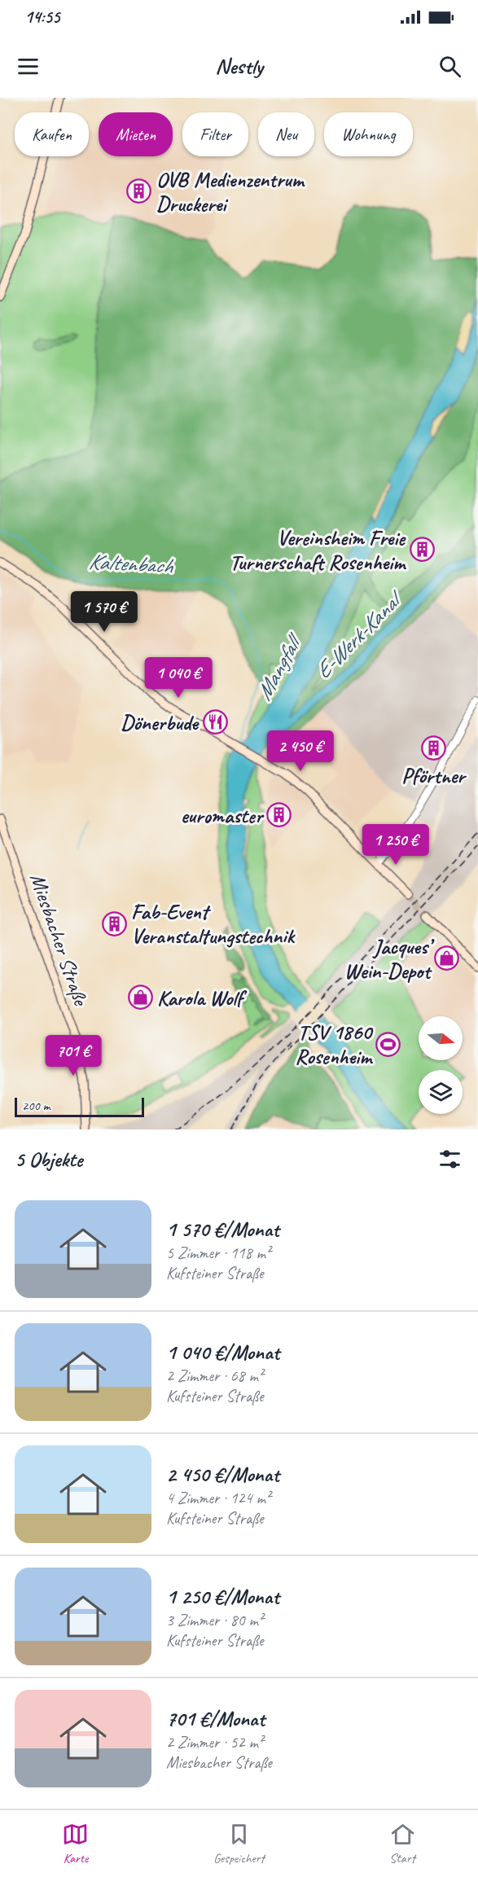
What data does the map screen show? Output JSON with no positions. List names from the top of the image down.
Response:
{
  "streets": {
    "main road": ["Miesbacher Straße"]
  },
  "water": ["Kaltenbach", "E-Werk-Kanal", "Mangfall"],
  "places": {
    "building": [
      "OVB Medienzentrum Druckerei",
      "Vereinsheim Freie Turnerschaft Rosenheim",
      "Pförtner",
      "euromaster",
      "Fab-Event Veranstaltungstechnik"
    ],
    "restaurant": ["Dönerbude"],
    "shop": ["Jacques’ Wein-Depot", "Karola Wolf"],
    "sports": ["TSV 1860 Rosenheim"]
  },
  "scale_bar": "200 m",
  "north": "right",
  "page": {
    "status": "14:55",
    "header": "Nestly",
    "chip": [
      "Kaufen",
      "Mieten",
      "Filter",
      "Neu",
      "Wohnung"
    ],
    "price": [
      "1 570 €",
      "1 040 €",
      "2 450 €",
      "1 250 €",
      "701 €"
    ],
    "scale": "200 m",
    "heading": "5 Objekte",
    "list": [
      {
        "name": "1 570 €/Monat",
        "note": "5 Zimmer · 118 m² · Kufsteiner Straße"
      },
      {
        "name": "1 040 €/Monat",
        "note": "2 Zimmer · 68 m² · Kufsteiner Straße"
      },
      {
        "name": "2 450 €/Monat",
        "note": "4 Zimmer · 124 m² · Kufsteiner Straße"
      },
      {
        "name": "1 250 €/Monat",
        "note": "3 Zimmer · 80 m² · Kufsteiner Straße"
      },
      {
        "name": "701 €/Monat",
        "note": "2 Zimmer · 52 m² · Miesbacher Straße"
      }
    ],
    "tabs": ["Karte", "Gespeichert", "Start"]
  }
}
